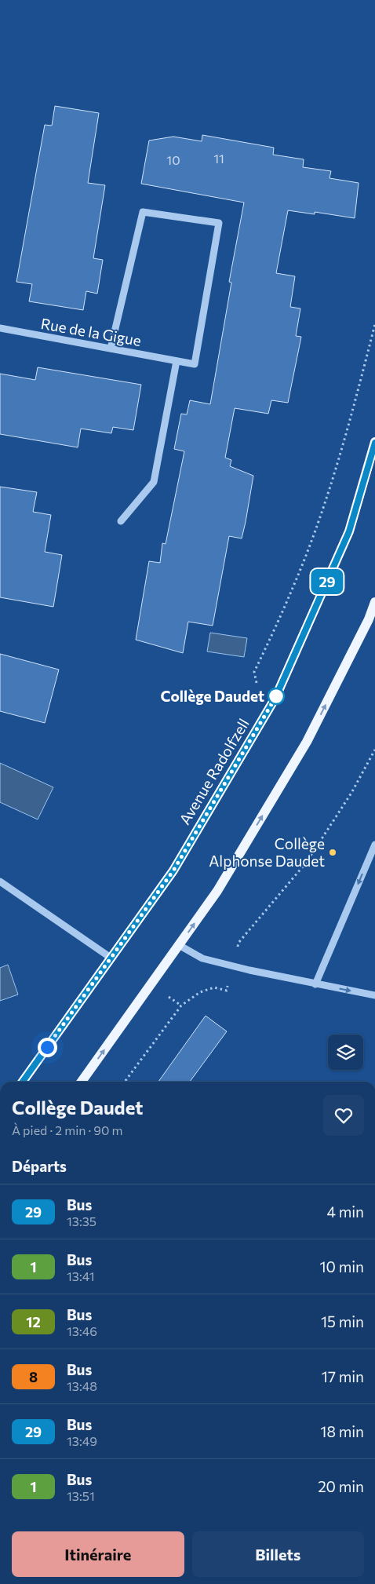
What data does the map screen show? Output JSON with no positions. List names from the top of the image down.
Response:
{
  "streets": {
    "main road": ["Avenue Radolfzell"],
    "street": ["Rue de la Gigue"]
  },
  "places": ["Collège Daudet", "Collège Alphonse Daudet"],
  "lines": ["bus line 29"],
  "house_numbers": ["11", "10"],
  "page": {
    "on_map": "29",
    "heading": [
      ["Collège Daudet", "À pied · 2 min · 90 m"],
      "Départs"
    ],
    "list": [
      {
        "mark": "29",
        "name": "Bus",
        "note": "13:35",
        "value": "4 min"
      },
      {
        "mark": "1",
        "name": "Bus",
        "note": "13:41",
        "value": "10 min"
      },
      {
        "mark": "12",
        "name": "Bus",
        "note": "13:46",
        "value": "15 min"
      },
      {
        "mark": "8",
        "name": "Bus",
        "note": "13:48",
        "value": "17 min"
      },
      {
        "mark": "29",
        "name": "Bus",
        "note": "13:49",
        "value": "18 min"
      },
      {
        "mark": "1",
        "name": "Bus",
        "note": "13:51",
        "value": "20 min"
      }
    ],
    "buttons": ["Itinéraire", "Billets"]
  }
}
